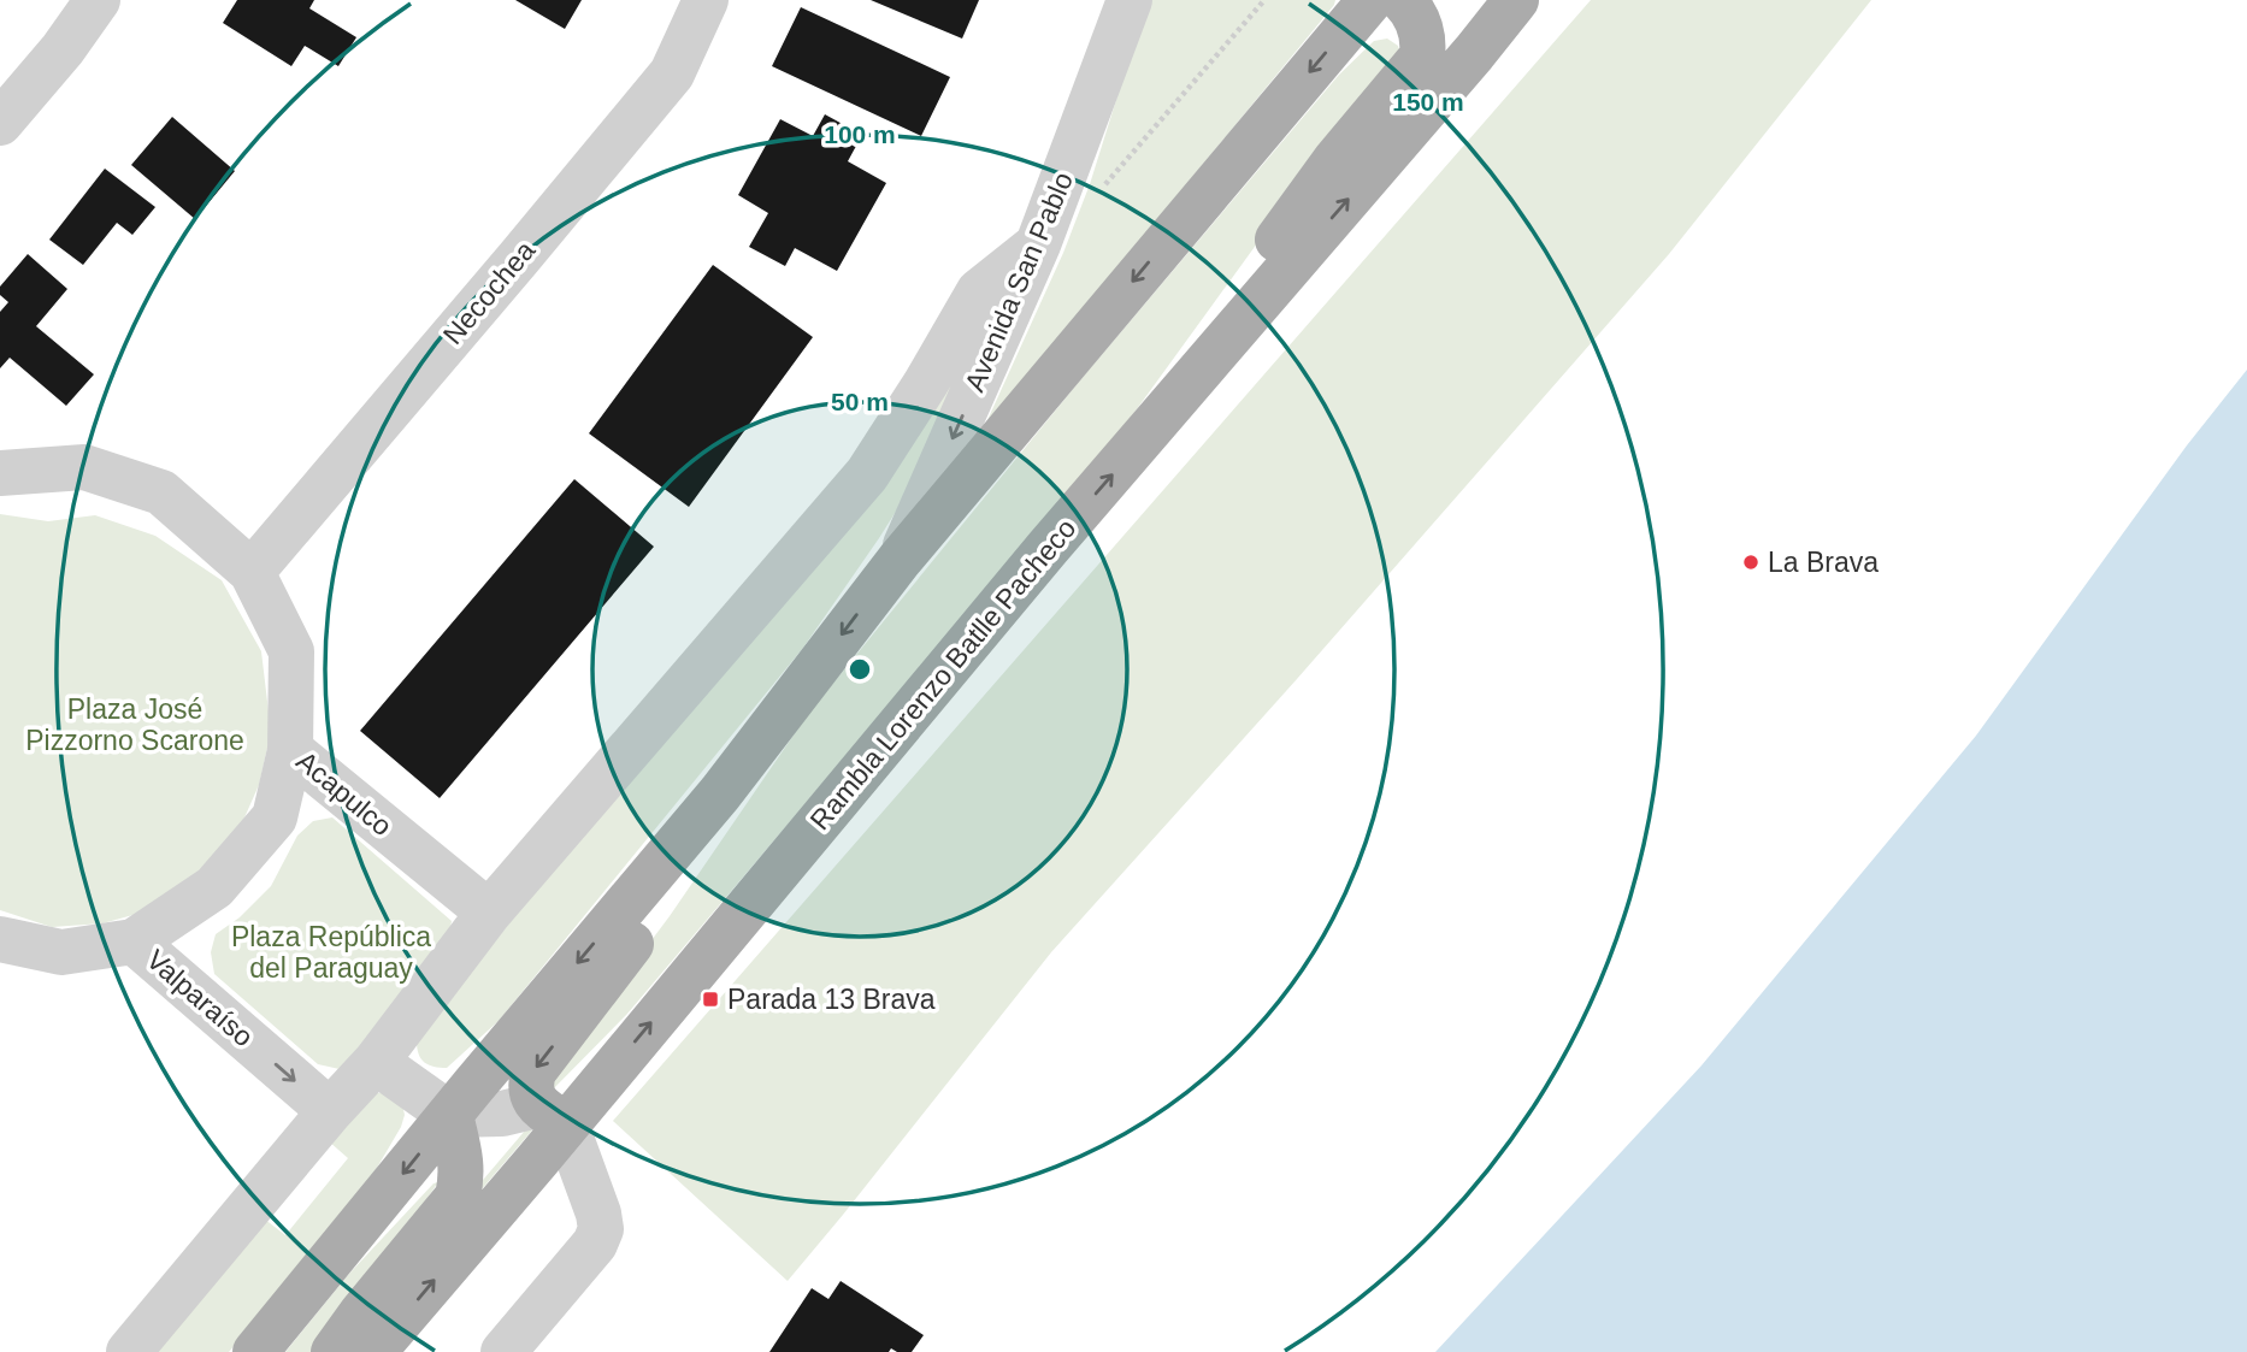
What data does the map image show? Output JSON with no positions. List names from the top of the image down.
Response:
{
  "streets": {
    "main road": ["Rambla Lorenzo Batlle Pacheco"],
    "street": [
      "Avenida San Pablo",
      "Necochea",
      "Acapulco",
      "Valparaíso"
    ]
  },
  "crossings": [
    ["Necochea", "Acapulco"]
  ],
  "one_way": ["Valparaíso"],
  "parks": ["Plaza José Pizzorno Scarone", "Plaza República del Paraguay"],
  "places": {
    "other": ["La Brava"],
    "transit": ["Parada 13 Brava"]
  },
  "rings": ["150 m", "100 m", "50 m"]
}
